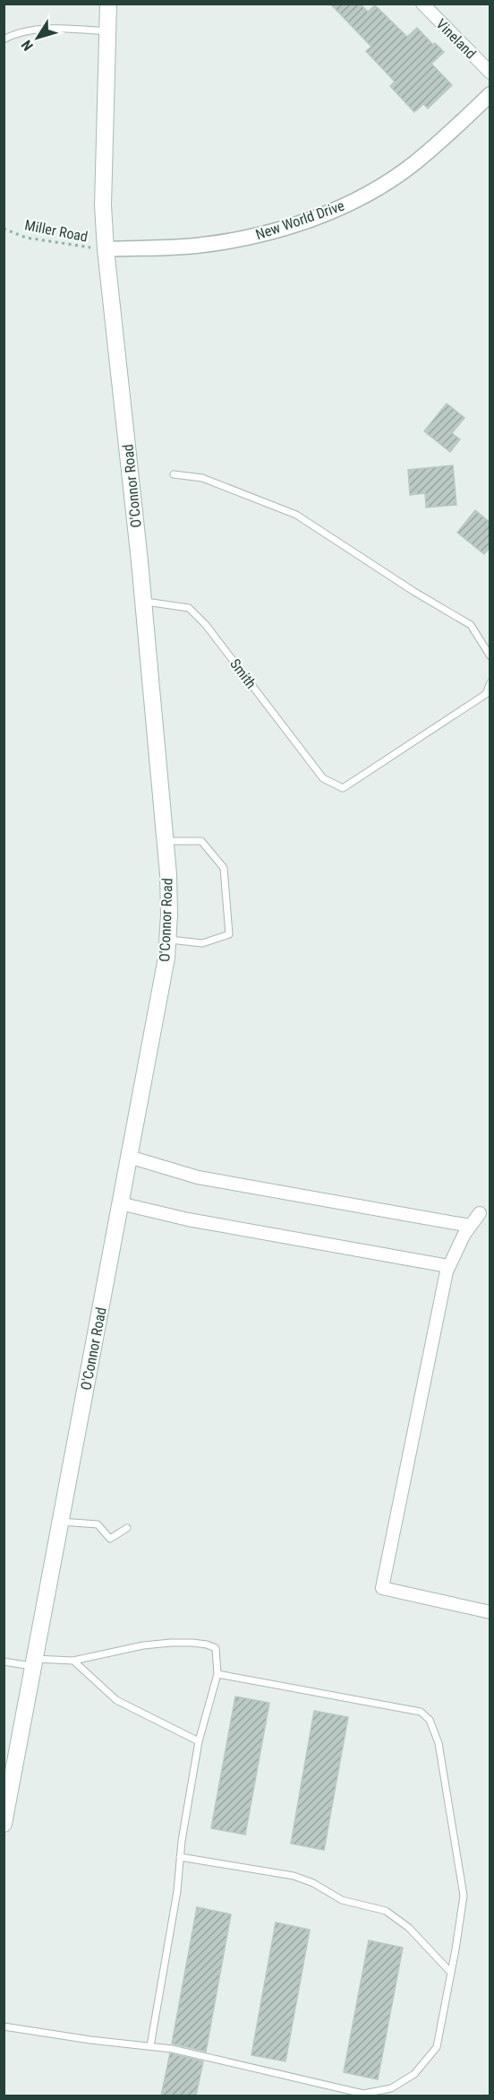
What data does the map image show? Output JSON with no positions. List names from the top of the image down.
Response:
{
  "streets": {
    "main road": ["O'Connor Road"],
    "street": ["Vineland", "New World Drive"],
    "lane": ["Smith"],
    "path": ["Miller Road"]
  },
  "crossings": [
    ["New World Drive", "Miller Road"],
    ["New World Drive", "O'Connor Road"],
    ["Miller Road", "O'Connor Road"],
    ["O'Connor Road", "Smith"]
  ],
  "north": "bottom left"
}
